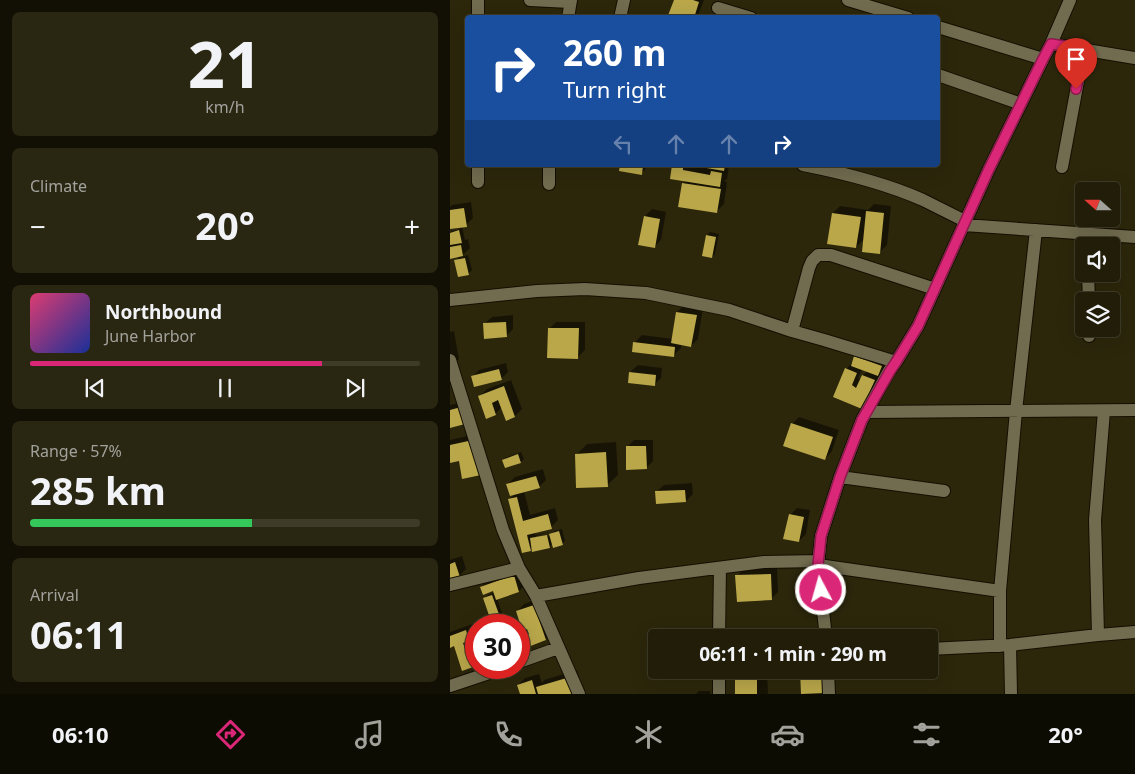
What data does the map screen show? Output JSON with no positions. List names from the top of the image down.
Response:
{
  "north": "left",
  "page": {
    "tile": [
      ["21", "km/h"],
      "Climate",
      ["Range · 57%", "285 km"],
      ["Arrival", "06:11"]
    ],
    "turn": ["260 m", "Turn right"],
    "heat": ["−", "20°", "+"],
    "song": ["Northbound", "June Harbor"],
    "limit": "30",
    "trip": "06:11 · 1 min · 290 m",
    "tabs": ["06:10", "20°"]
  }
}
